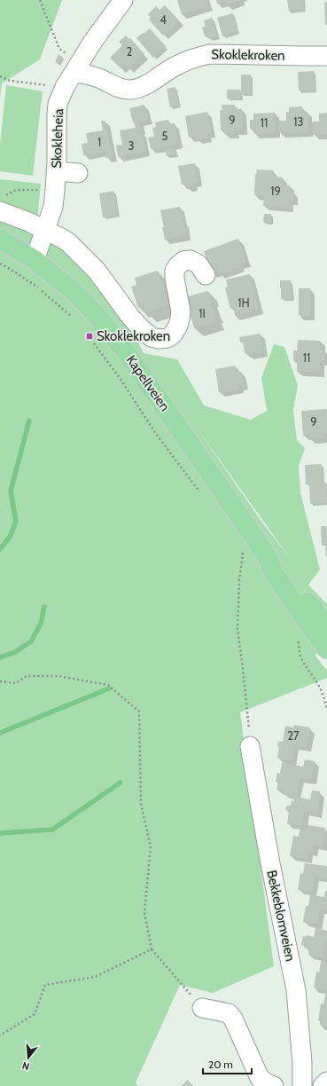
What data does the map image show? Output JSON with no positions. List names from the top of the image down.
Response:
{
  "streets": {
    "main road": ["Kapellveien"],
    "street": ["Skoklekroken", "Skokleheia", "Bekkeblomveien"]
  },
  "crossings": [
    ["Skoklekroken", "Skokleheia"],
    ["Skokleheia", "Kapellveien"]
  ],
  "places": {
    "transit": ["Skoklekroken"]
  },
  "house_numbers": [
    "4",
    "2",
    "9",
    "13",
    "11",
    "5",
    "1",
    "3",
    "19",
    "1H",
    "1I",
    "11",
    "9",
    "27"
  ],
  "scale_bar": "20 m",
  "north": "bottom"
}
